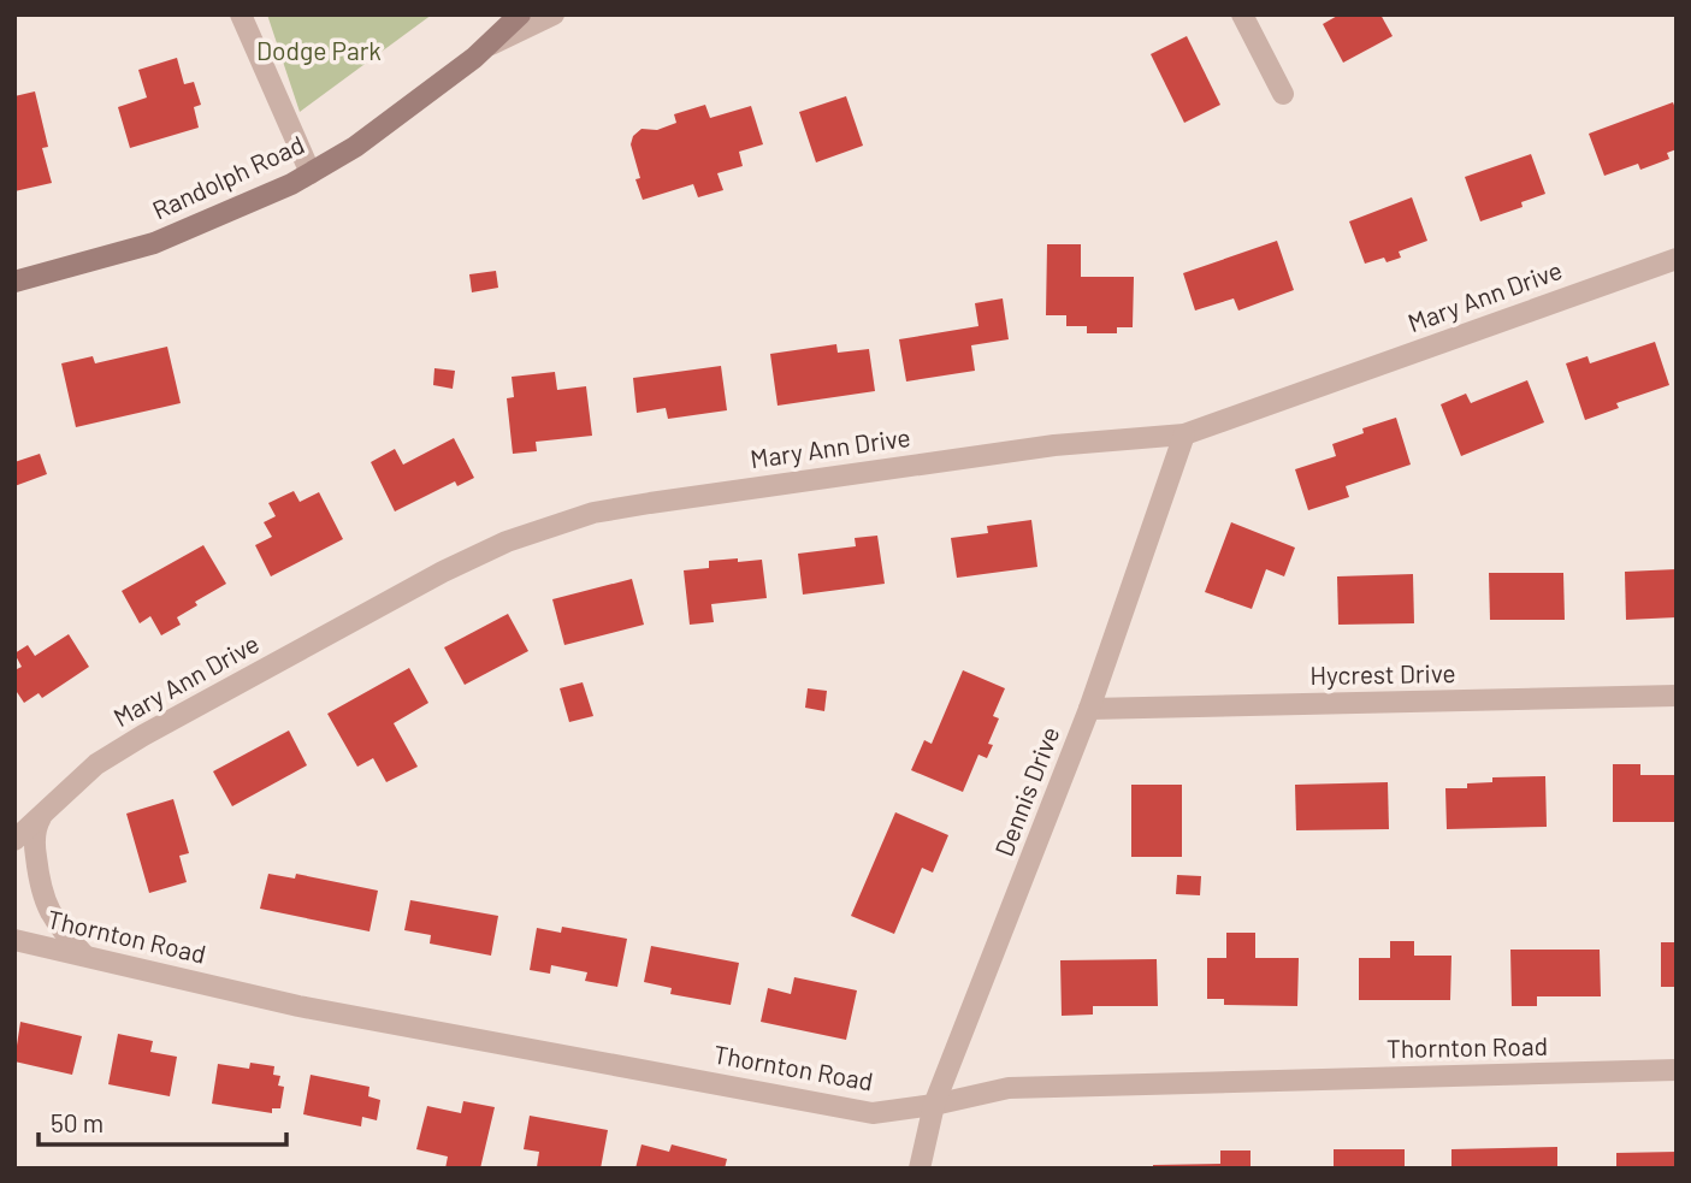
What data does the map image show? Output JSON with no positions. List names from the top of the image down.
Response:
{
  "streets": {
    "street": [
      "Randolph Road",
      "Mary Ann Drive",
      "Hycrest Drive",
      "Dennis Drive",
      "Thornton Road"
    ]
  },
  "crossings": [
    ["Mary Ann Drive", "Dennis Drive"],
    ["Hycrest Drive", "Dennis Drive"],
    ["Dennis Drive", "Thornton Road"]
  ],
  "parks": ["Dodge Park"],
  "scale_bar": "50 m"
}
